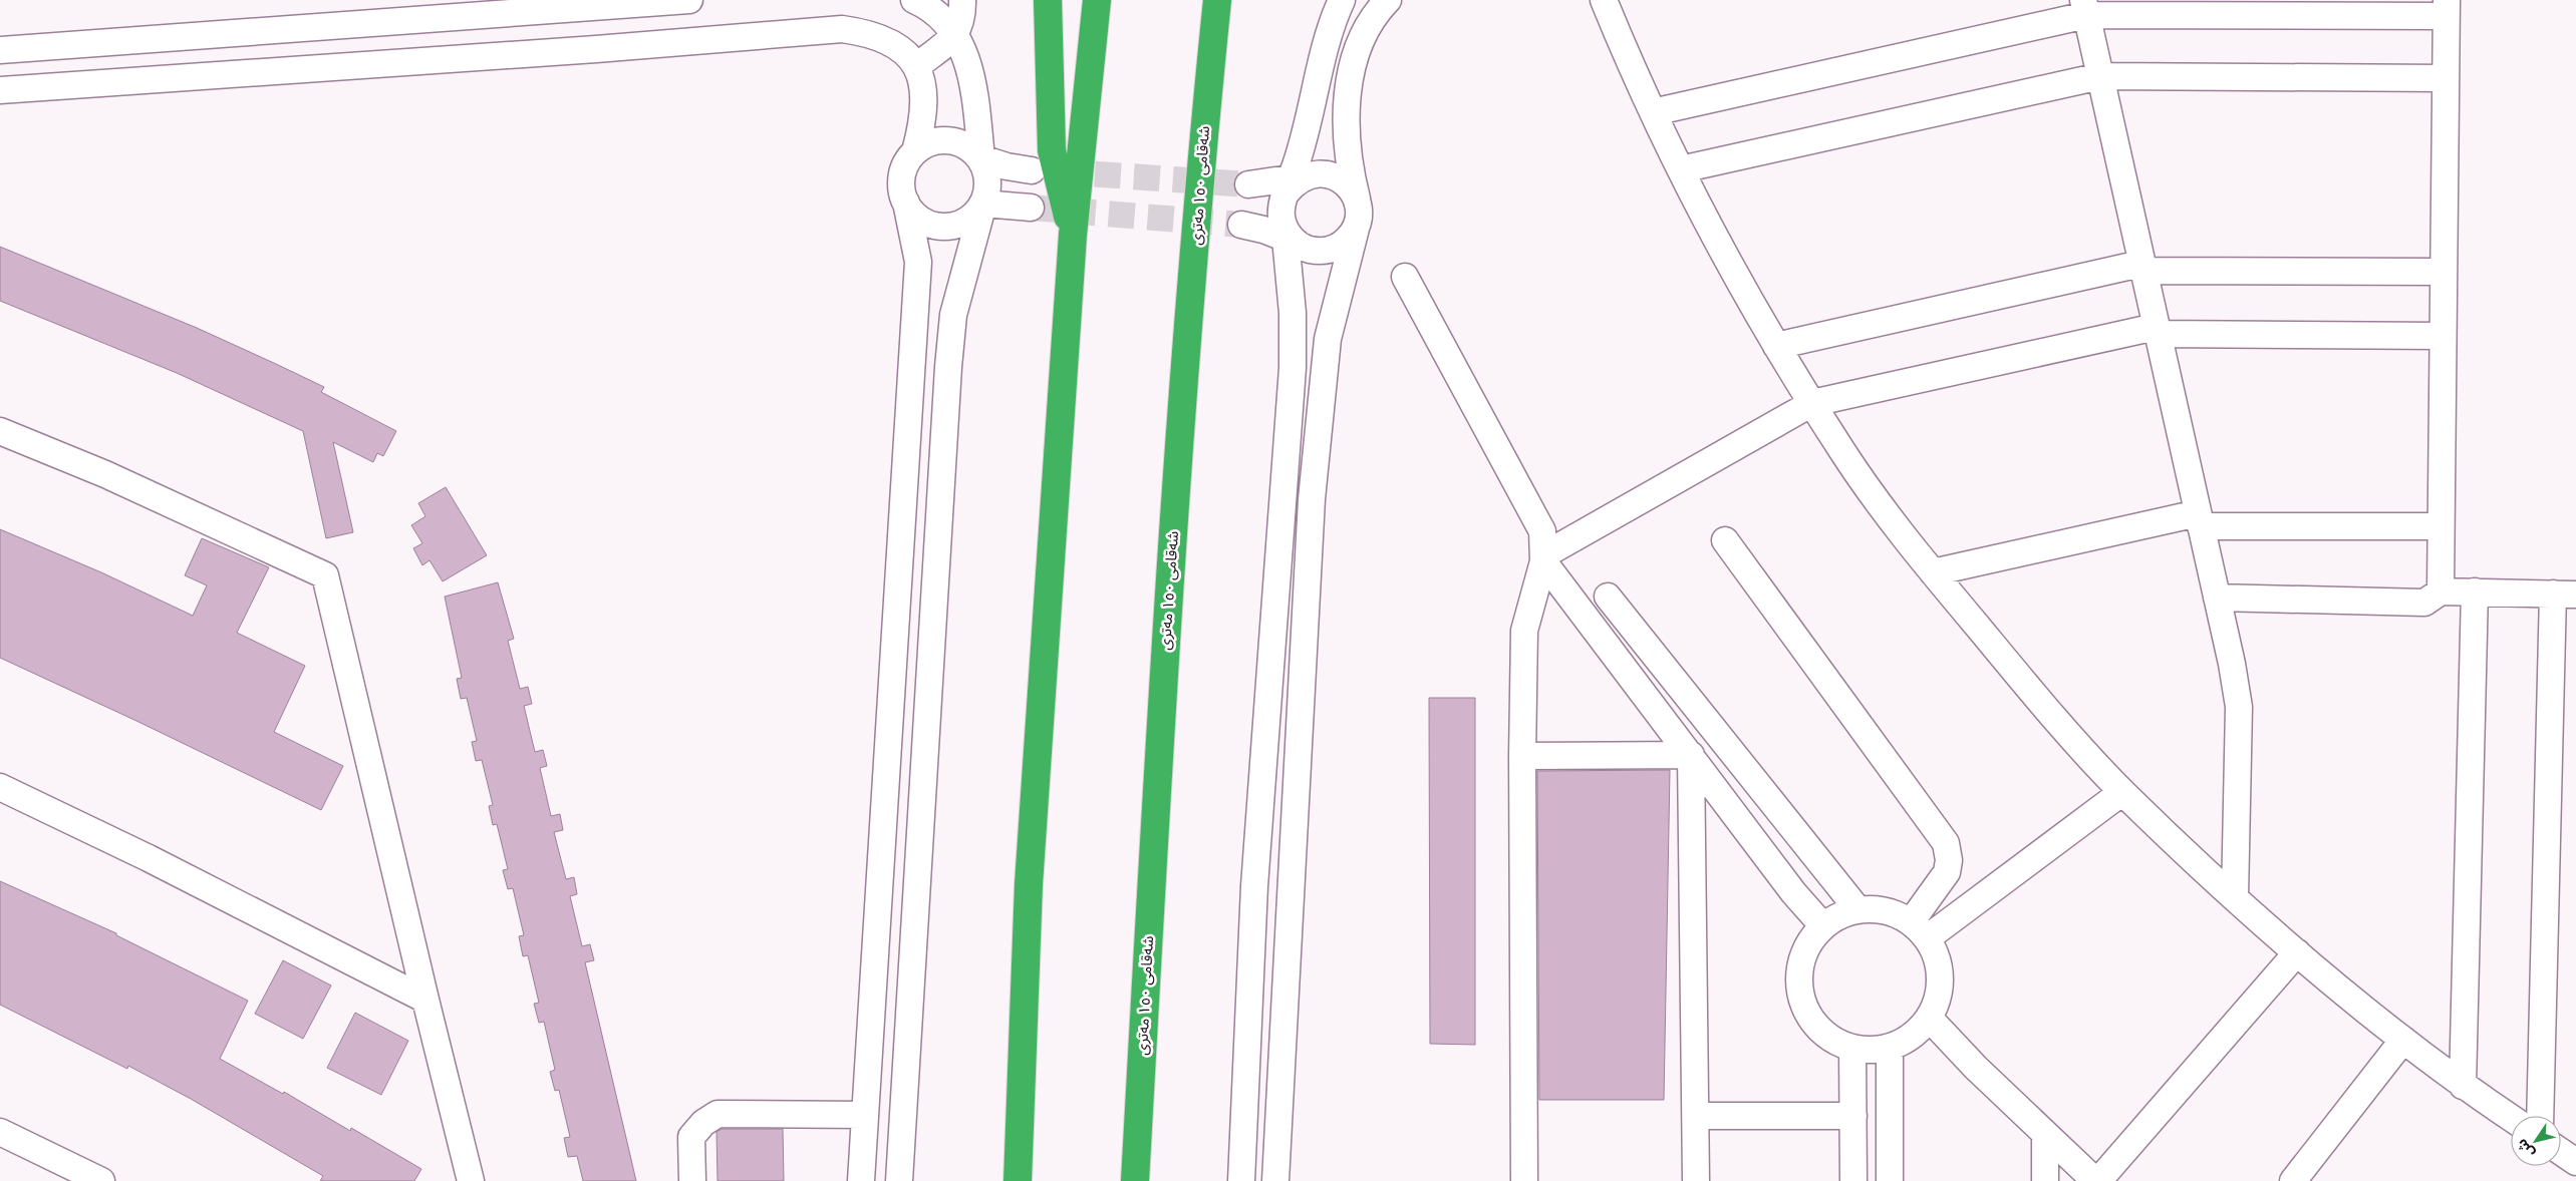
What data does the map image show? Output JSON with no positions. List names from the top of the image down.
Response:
{
  "streets": {
    "highway": ["شەقامی ١٥٠ مەتری"]
  },
  "north": "bottom left"
}
